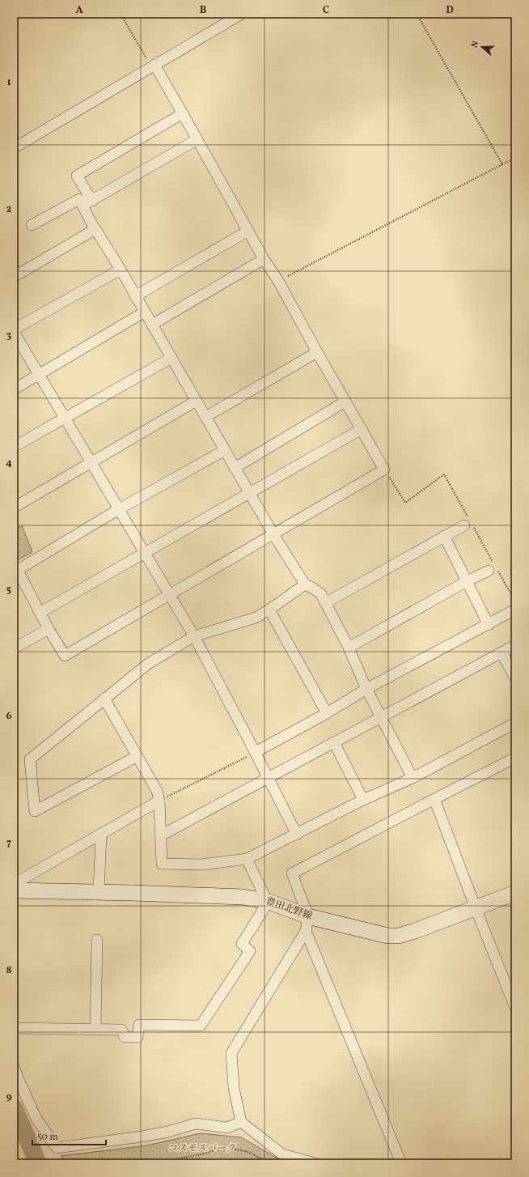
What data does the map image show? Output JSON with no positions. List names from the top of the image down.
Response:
{
  "streets": {
    "main road": ["豊田北野線"]
  },
  "parks": ["コスモスパーク"],
  "scale_bar": "50 m",
  "north": "left",
  "grid": {
    "columns": [
      "A",
      "B",
      "C",
      "D"
    ],
    "rows": [
      "1",
      "2",
      "3",
      "4",
      "5",
      "6",
      "7",
      "8",
      "9"
    ]
  }
}
